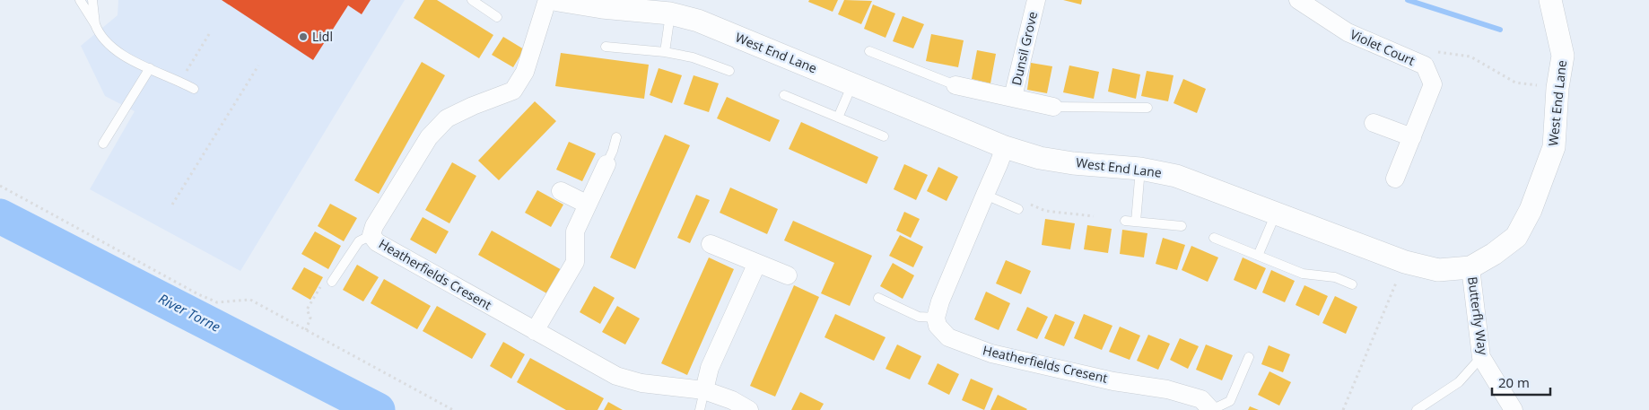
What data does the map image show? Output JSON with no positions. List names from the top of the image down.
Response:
{
  "streets": {
    "street": [
      "Violet Court",
      "Dunsil Grove",
      "West End Lane",
      "Heatherfields Cresent",
      "Butterfly Way"
    ]
  },
  "crossings": [
    ["West End Lane", "Butterfly Way"]
  ],
  "water": ["River Torne"],
  "places": ["Lidl"],
  "scale_bar": "20 m"
}
